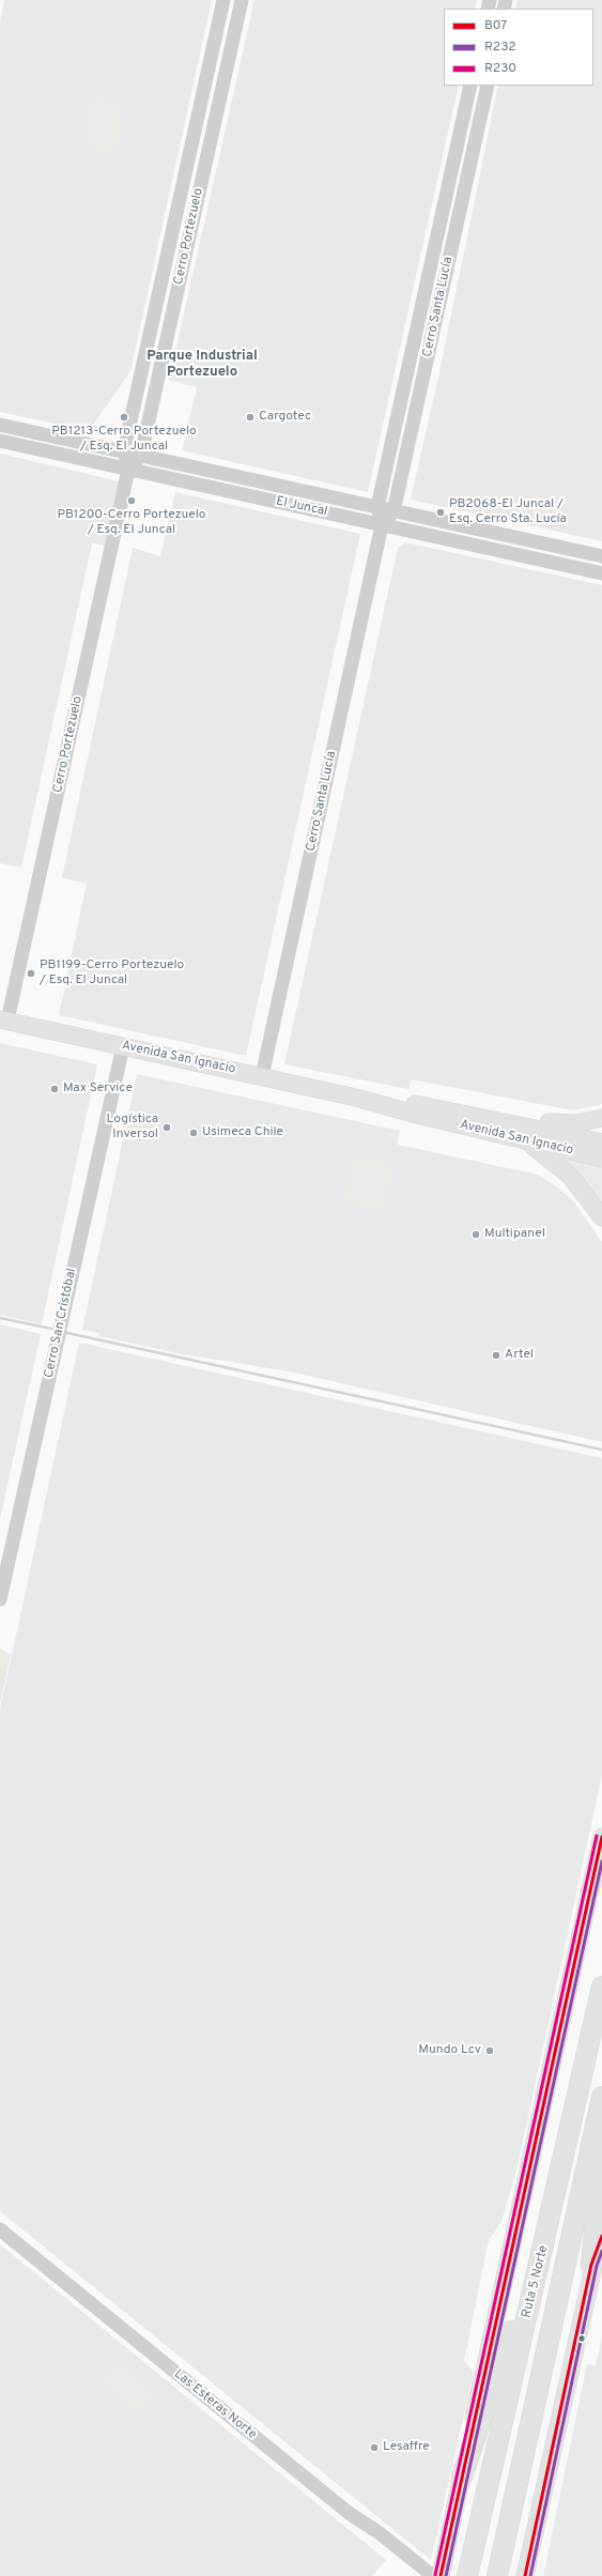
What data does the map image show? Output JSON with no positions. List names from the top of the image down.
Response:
{
  "streets": {
    "highway": ["Ruta 5 Norte"],
    "main road": ["Avenida San Ignacio"],
    "street": [
      "Cerro Portezuelo",
      "Cerro Santa Lucía",
      "El Juncal",
      "Cerro San Cristóbal",
      "Las Esteras Norte"
    ]
  },
  "crossings": [
    ["Cerro Portezuelo", "El Juncal"],
    ["Cerro Portezuelo", "Avenida San Ignacio"],
    ["Cerro Santa Lucía", "El Juncal"],
    ["Cerro Santa Lucía", "Avenida San Ignacio"],
    ["Avenida San Ignacio", "Cerro San Cristóbal"]
  ],
  "districts": ["Parque Industrial Portezuelo"],
  "places": [
    "PB1213-Cerro Portezuelo / Esq. El Juncal",
    "Cargotec",
    "PB1200-Cerro Portezuelo / Esq. El Juncal",
    "PB2068-El Juncal / Esq. Cerro Sta. Lucía",
    "PB1199-Cerro Portezuelo / Esq. El Juncal",
    "Max Service",
    "Logística Inversol",
    "Usimeca Chile",
    "Multipanel",
    "Artel",
    "Mundo Lcv",
    "Lesaffre"
  ],
  "lines": ["transit line R230", "transit line B07", "transit line R232"],
  "legend": ["B07", "R232", "R230"]
}
